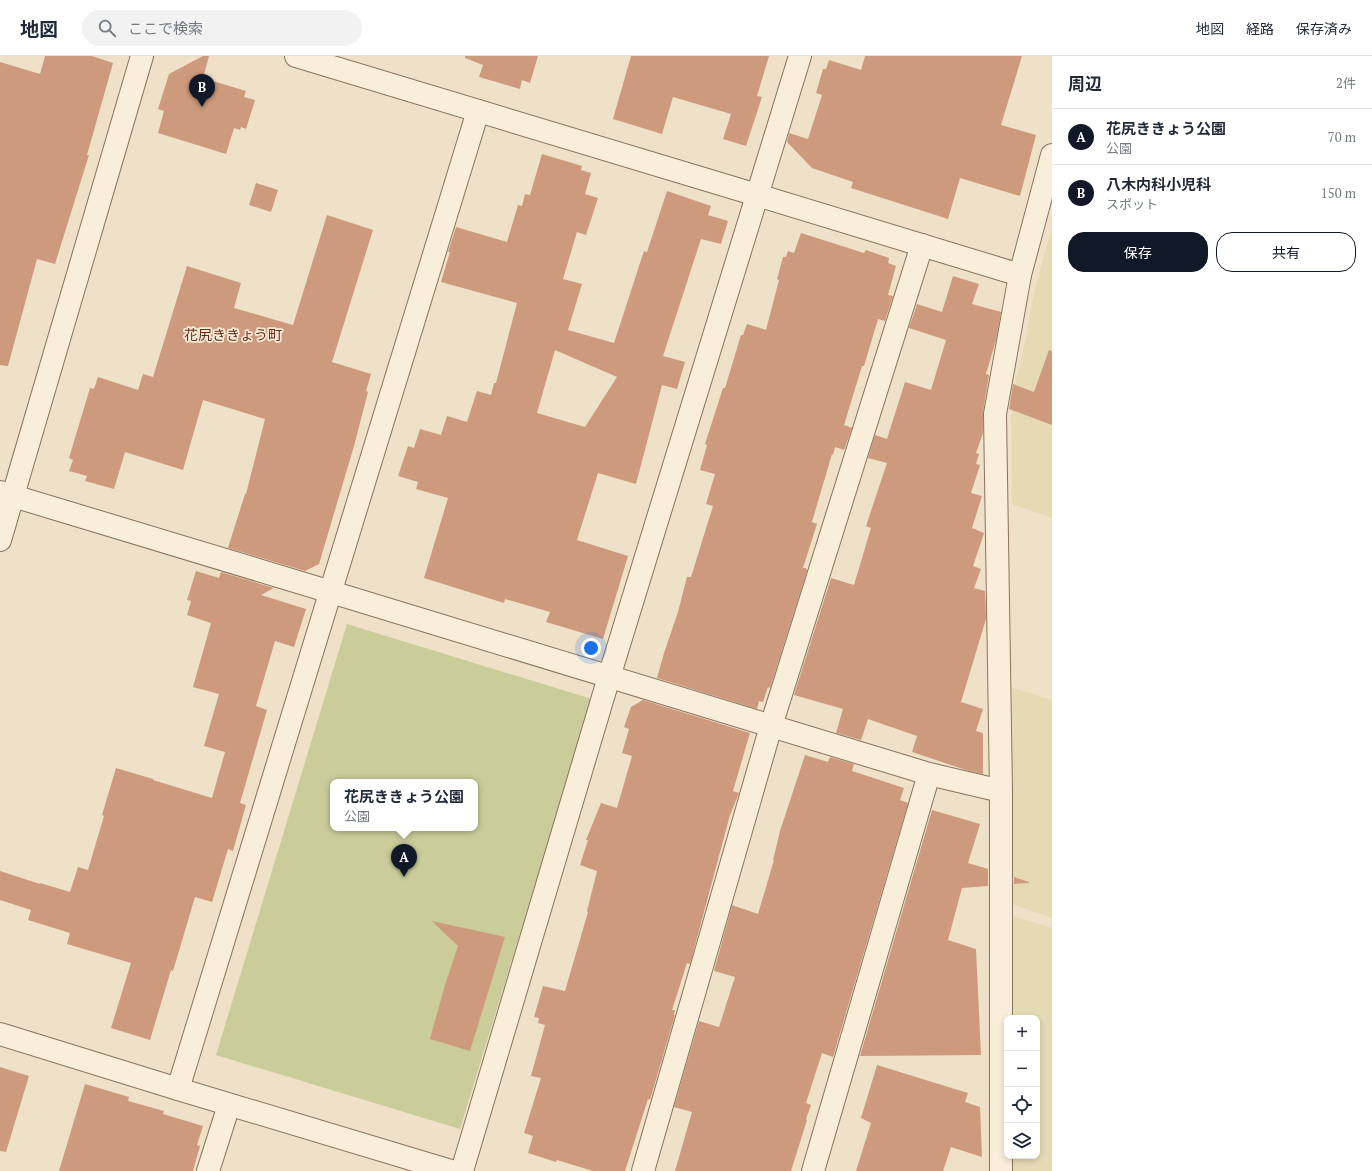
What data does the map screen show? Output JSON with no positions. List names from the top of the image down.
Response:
{
  "districts": ["花尻ききょう町"],
  "page": {
    "header": "地図",
    "search": "ここで検索",
    "nav": ["地図", "経路", "保存済み"],
    "heading": ["周辺", "2件"],
    "pins": ["B", "A"],
    "list": [
      {
        "mark": "A",
        "name": "花尻ききょう公園",
        "note": "公園",
        "value": "70 m"
      },
      {
        "mark": "B",
        "name": "八木内科小児科",
        "note": "スポット",
        "value": "150 m"
      }
    ],
    "buttons": ["保存", "共有"],
    "popup": ["花尻ききょう公園", "公園"],
    "map_buttons": ["+", "−"]
  }
}
